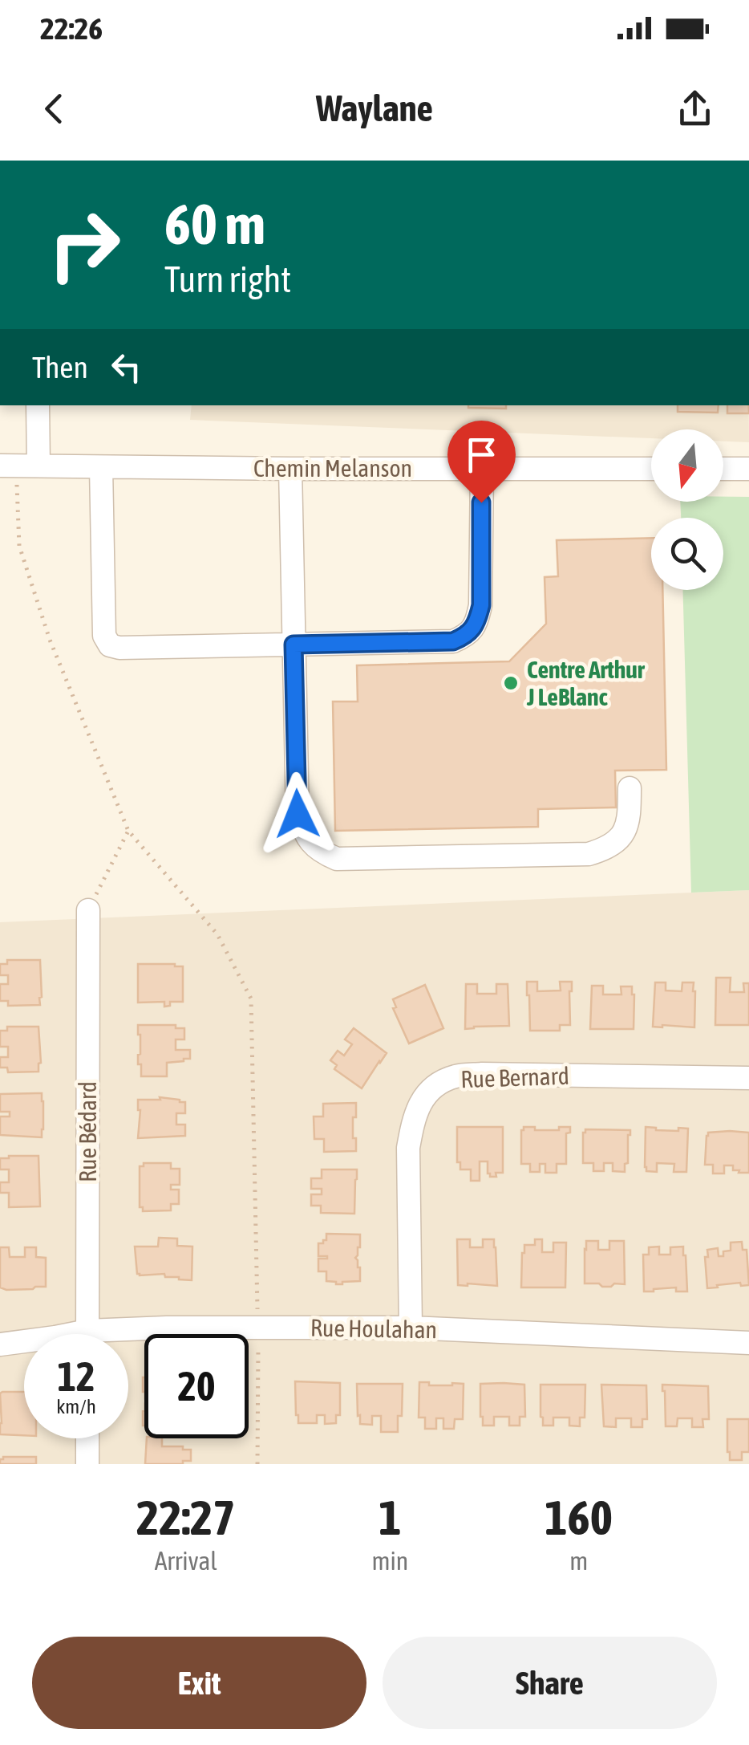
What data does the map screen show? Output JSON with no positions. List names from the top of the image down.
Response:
{
  "streets": {
    "street": [
      "Chemin Melanson",
      "Rue Bernard",
      "Rue Bédard",
      "Rue Houlahan"
    ]
  },
  "crossings": [
    ["Rue Bernard", "Rue Houlahan"]
  ],
  "places": ["Centre Arthur J LeBlanc"],
  "north": "bottom",
  "page": {
    "status": "22:26",
    "header": "Waylane",
    "turn": ["60 m", "Turn right"],
    "then": "Then",
    "speed": "12 km/h",
    "limit": "20",
    "eta": [
      "22:27",
      "Arrival",
      "1",
      "min",
      "160",
      "m"
    ],
    "buttons": ["Exit", "Share"]
  }
}
